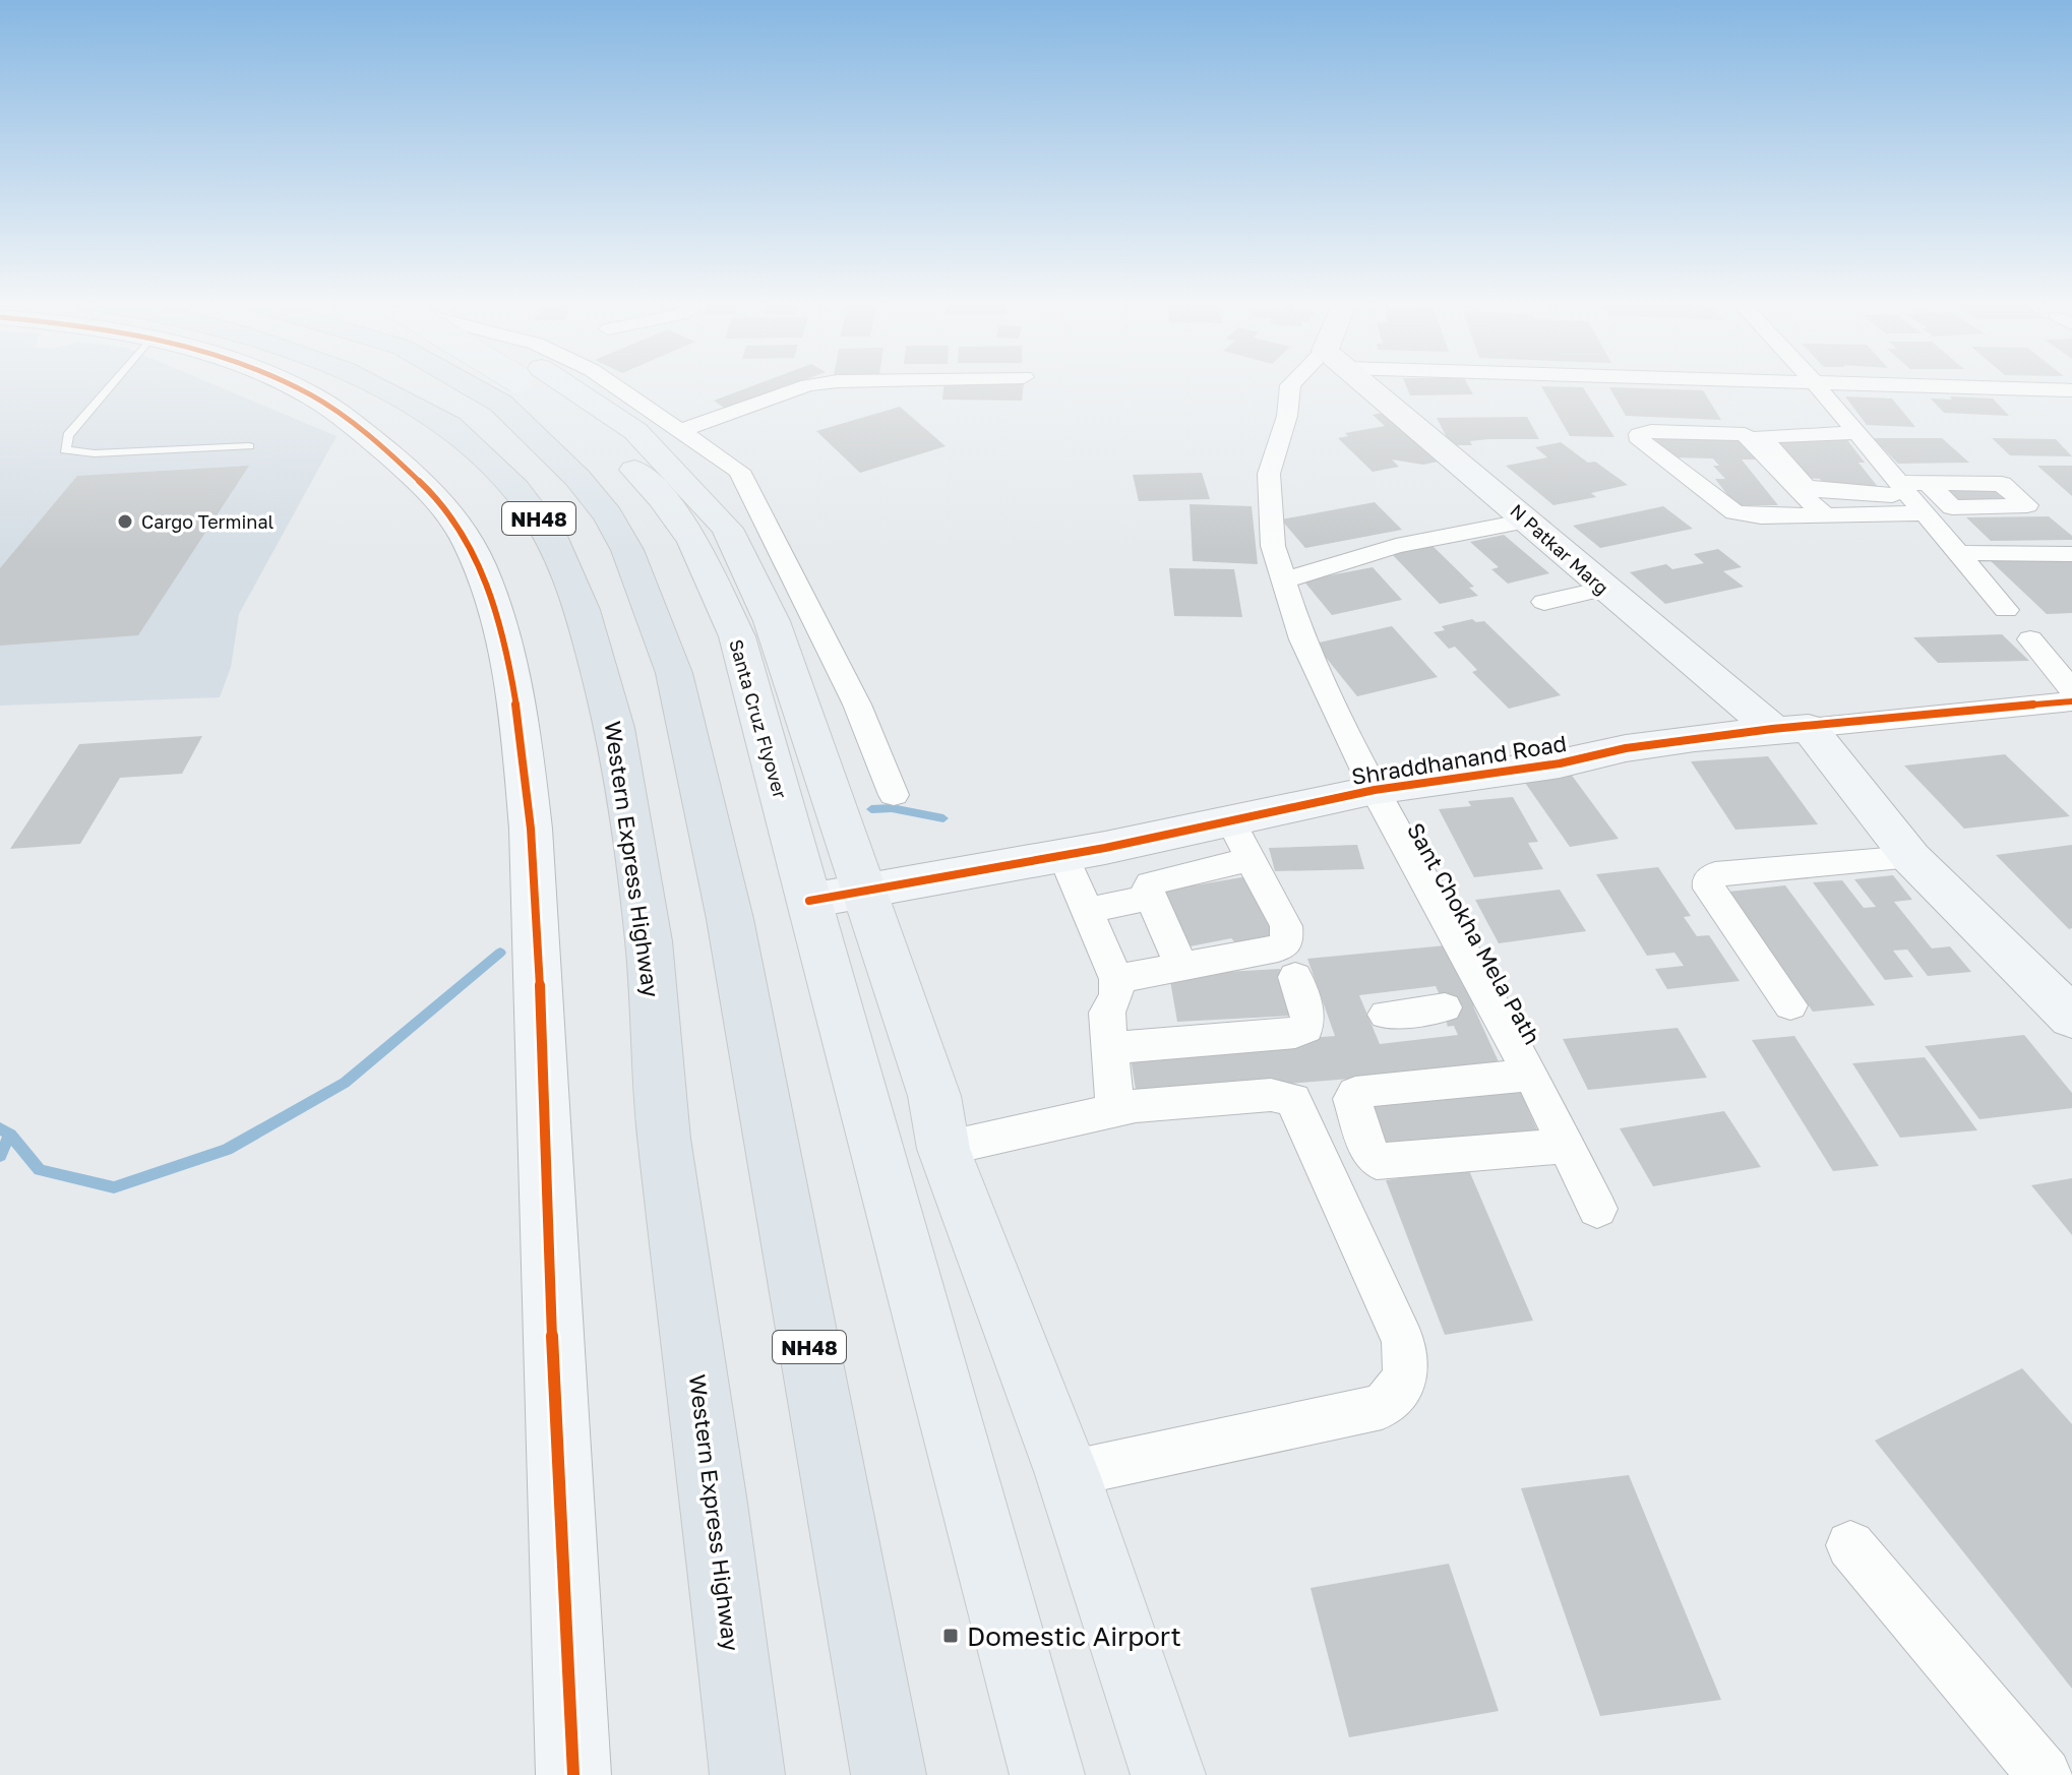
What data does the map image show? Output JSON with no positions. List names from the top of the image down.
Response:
{
  "streets": {
    "highway": ["NH48", "Western Express Highway"],
    "street": ["N Patkar Marg", "Shraddhanand Road", "Sant Chokha Mela Path"]
  },
  "crossings": [
    ["N Patkar Marg", "Shraddhanand Road"],
    ["Shraddhanand Road", "Sant Chokha Mela Path"]
  ],
  "places": {
    "other": ["Cargo Terminal"],
    "transit": ["Domestic Airport"]
  }
}
